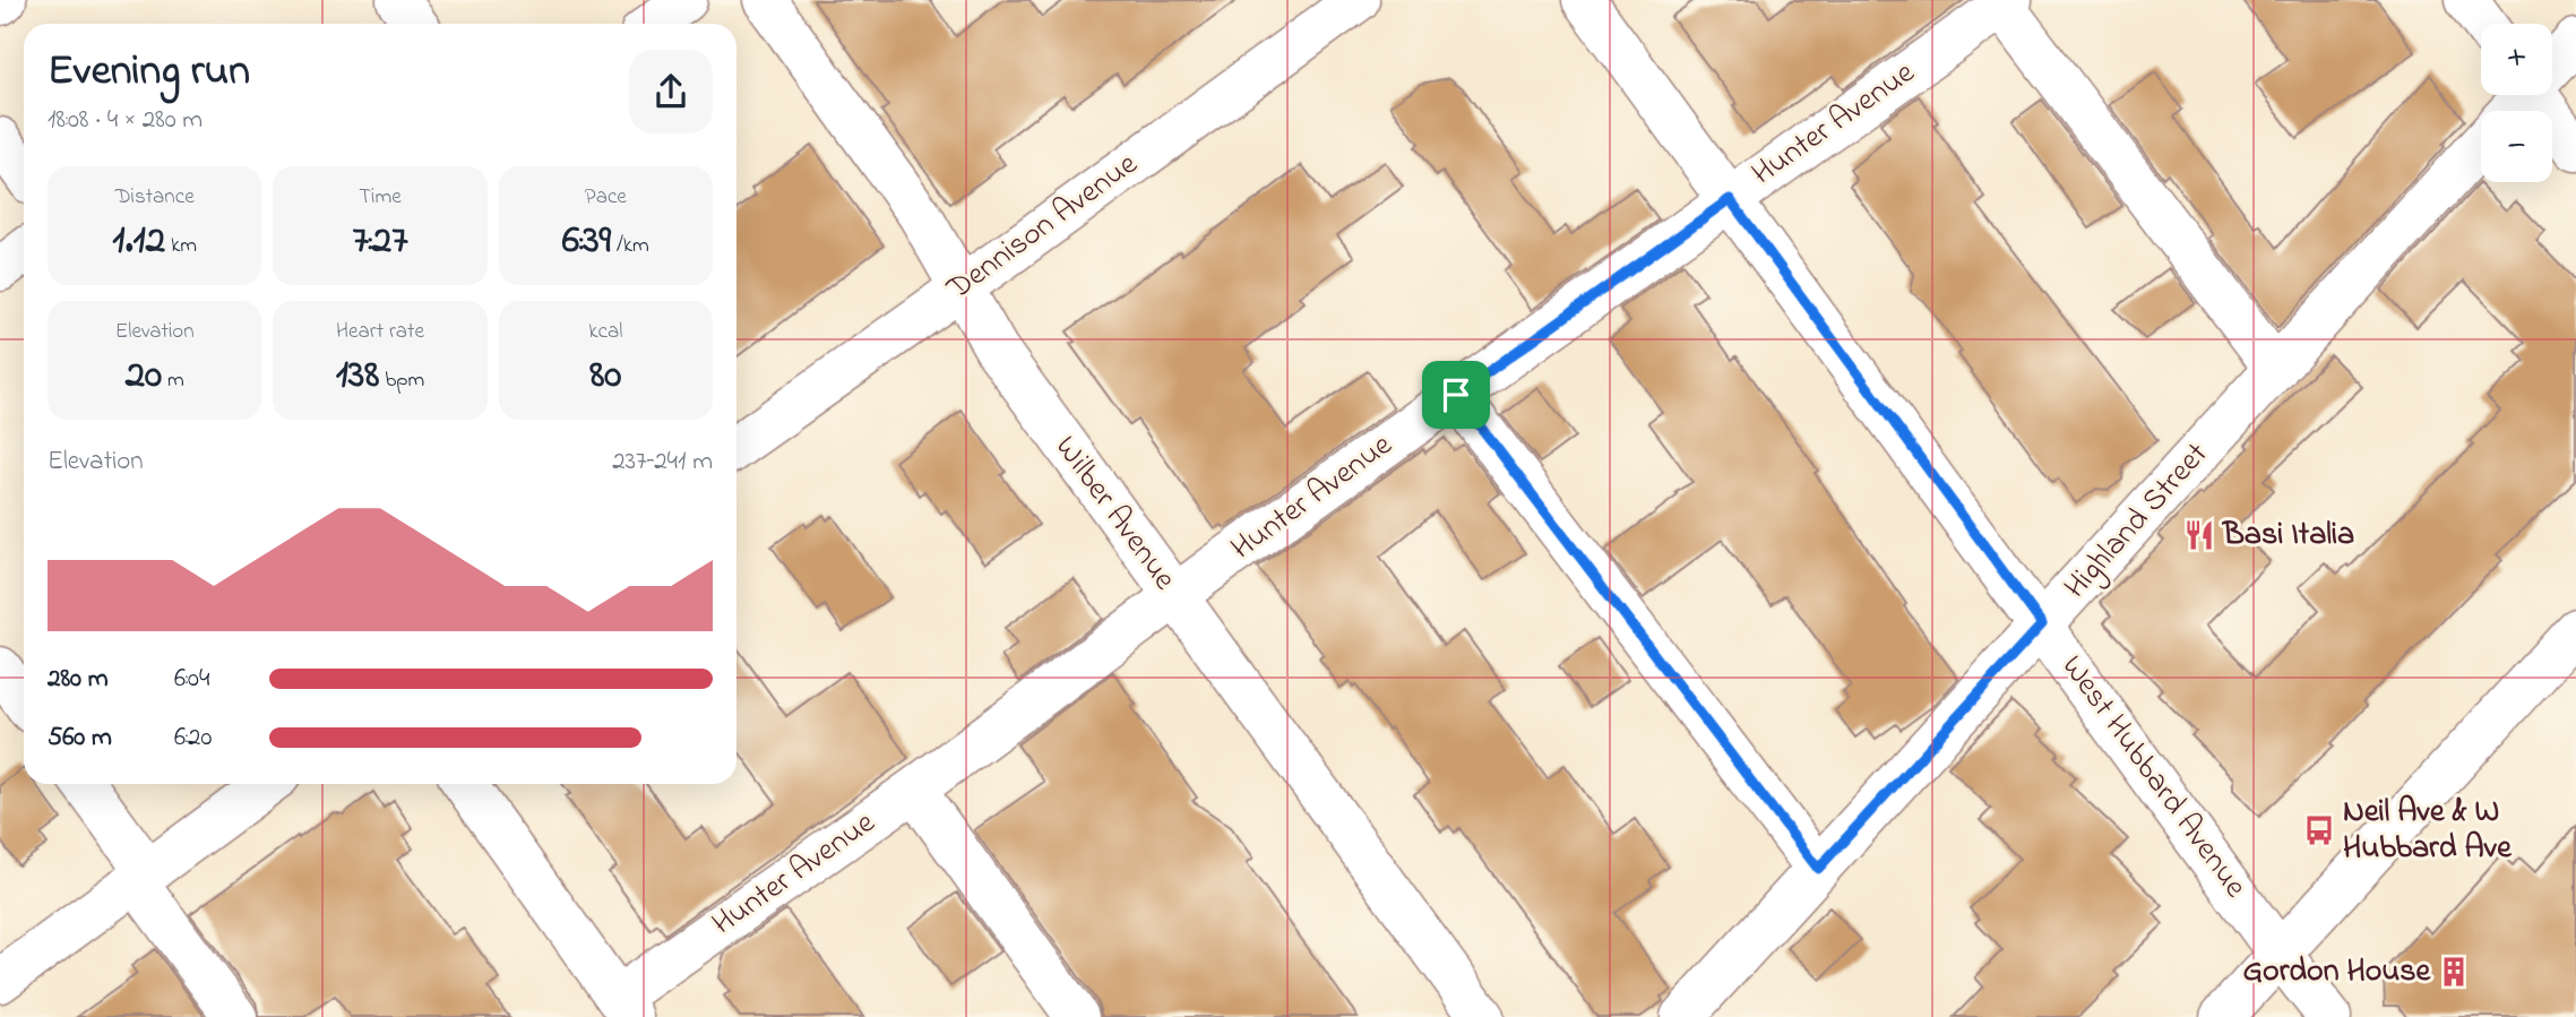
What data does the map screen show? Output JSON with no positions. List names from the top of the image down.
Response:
{
  "streets": {
    "street": [
      "Hunter Avenue",
      "Dennison Avenue",
      "Wilber Avenue",
      "Highland Street",
      "West Hubbard Avenue"
    ]
  },
  "crossings": [
    ["Hunter Avenue", "Wilber Avenue"],
    ["Hunter Avenue", "West Hubbard Avenue"],
    ["Dennison Avenue", "Wilber Avenue"],
    ["Highland Street", "West Hubbard Avenue"]
  ],
  "places": {
    "restaurant": ["Basi Italia"],
    "bus stop": ["Neil Ave & W Hubbard Ave"],
    "building": ["Gordon House"]
  },
  "page": {
    "map_buttons": ["+", "−"],
    "heading": ["Evening run", "18:08 · 4 × 280 m"],
    "stats": [
      ["Distance", "1.12 km"],
      ["Time", "7:27"],
      ["Pace", "6:39 /km"],
      ["Elevation", "20 m"],
      ["Heart rate", "138 bpm"],
      ["kcal", "80"]
    ],
    "chart": ["Elevation", "237–241 m"],
    "list": [
      {
        "name": "280 m",
        "note": "6:04"
      },
      {
        "name": "560 m",
        "note": "6:20"
      }
    ]
  }
}
